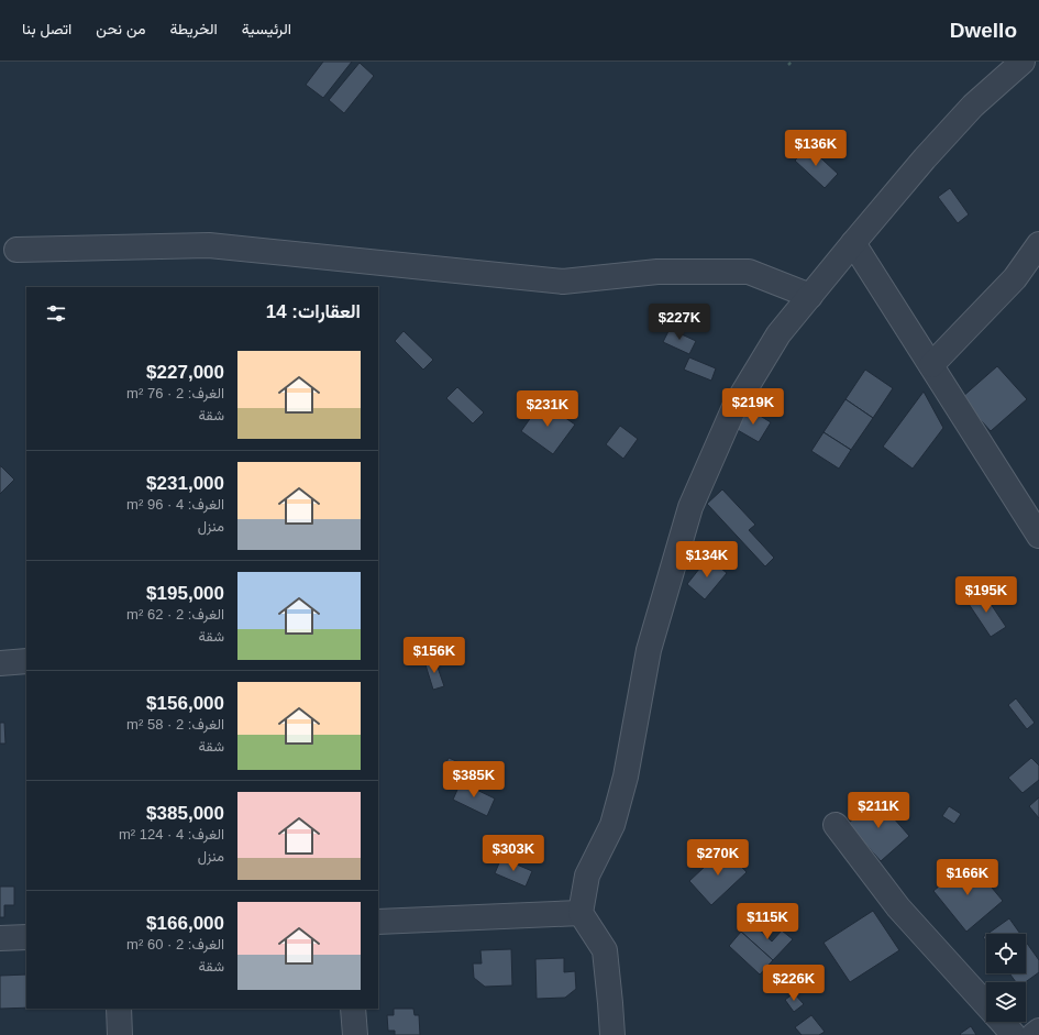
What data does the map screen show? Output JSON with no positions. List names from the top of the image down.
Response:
{
  "page": {
    "header": "Dwello",
    "nav": [
      "الرئيسية",
      "الخريطة",
      "من نحن",
      "اتصل بنا"
    ],
    "price": [
      "$136K",
      "$227K",
      "$219K",
      "$231K",
      "$134K",
      "$195K",
      "$156K",
      "$385K",
      "$211K",
      "$303K",
      "$270K",
      "$166K",
      "$115K",
      "$226K"
    ],
    "heading": "العقارات: 14",
    "list": [
      {
        "name": "$227,000",
        "note": "الغرف: 2 · 76 m² · شقة"
      },
      {
        "name": "$231,000",
        "note": "الغرف: 4 · 96 m² · منزل"
      },
      {
        "name": "$195,000",
        "note": "الغرف: 2 · 62 m² · شقة"
      },
      {
        "name": "$156,000",
        "note": "الغرف: 2 · 58 m² · شقة"
      },
      {
        "name": "$385,000",
        "note": "الغرف: 4 · 124 m² · منزل"
      },
      {
        "name": "$166,000",
        "note": "الغرف: 2 · 60 m² · شقة"
      }
    ]
  }
}
